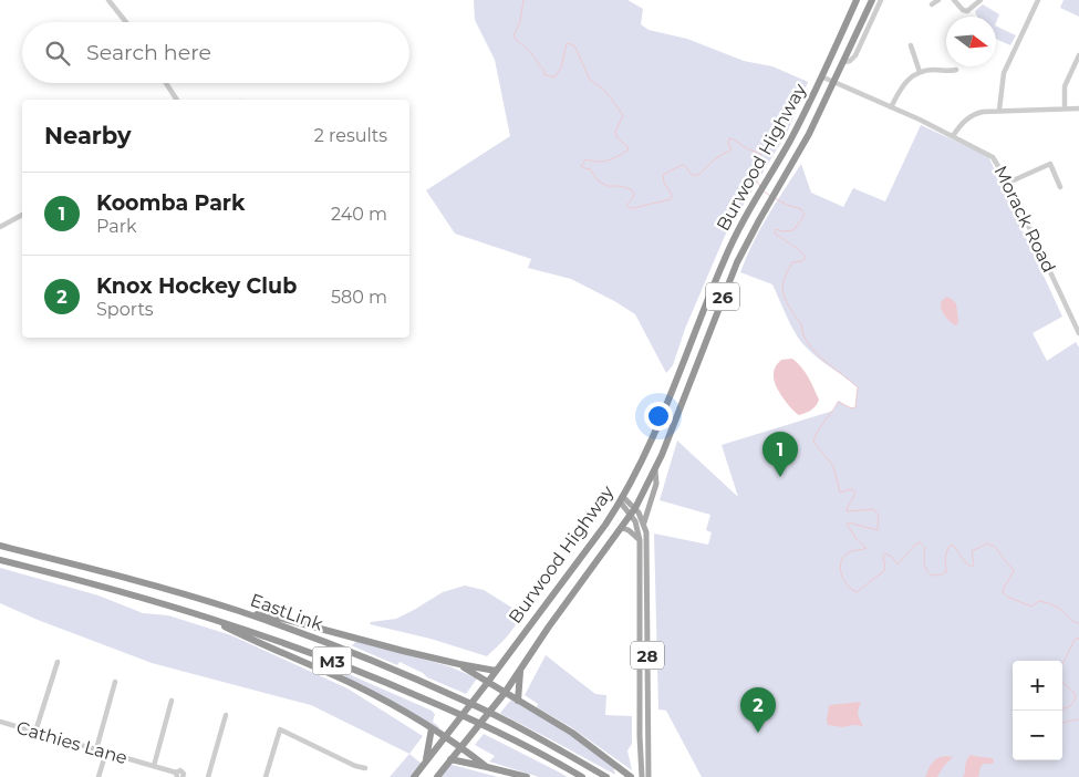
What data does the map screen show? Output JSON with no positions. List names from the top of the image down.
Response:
{
  "streets": {
    "highway": [
      "Burwood Highway",
      "26",
      "EastLink",
      "M3"
    ],
    "main road": ["28"],
    "street": ["Morack Road", "Cathies Lane"]
  },
  "crossings": [
    ["Burwood Highway", "Morack Road"],
    ["Burwood Highway", "28"]
  ],
  "north": "right",
  "page": {
    "search": "Search here",
    "heading": ["Nearby", "2 results"],
    "list": [
      {
        "mark": "1",
        "name": "Koomba Park",
        "note": "Park",
        "value": "240 m"
      },
      {
        "mark": "2",
        "name": "Knox Hockey Club",
        "note": "Sports",
        "value": "580 m"
      }
    ],
    "pins": ["1", "2"],
    "map_buttons": ["+", "−"]
  }
}
